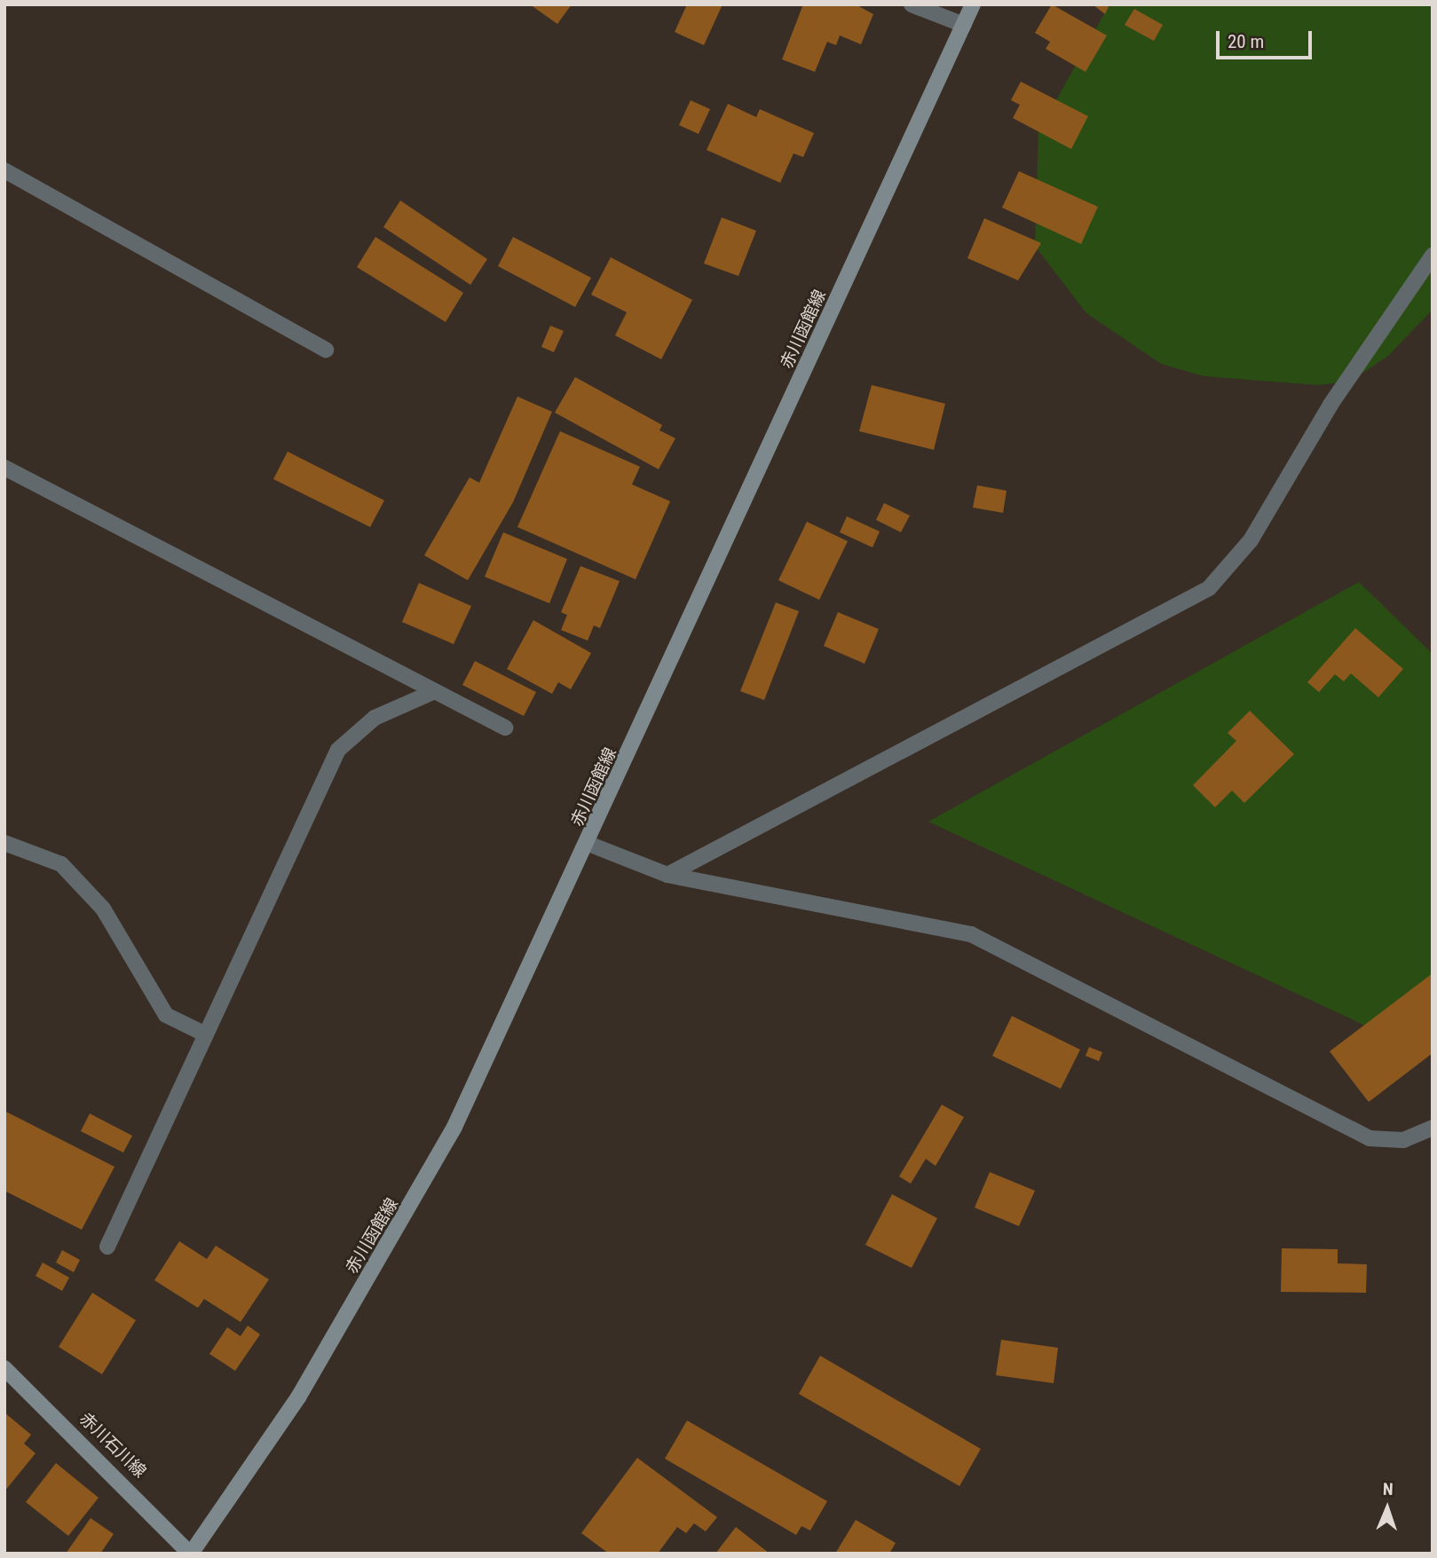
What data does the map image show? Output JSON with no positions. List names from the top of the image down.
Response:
{
  "streets": {
    "main road": ["赤川函館線", "赤川石川線"]
  },
  "crossings": [
    ["赤川函館線", "赤川石川線"]
  ],
  "scale_bar": "20 m",
  "north": "top"
}
